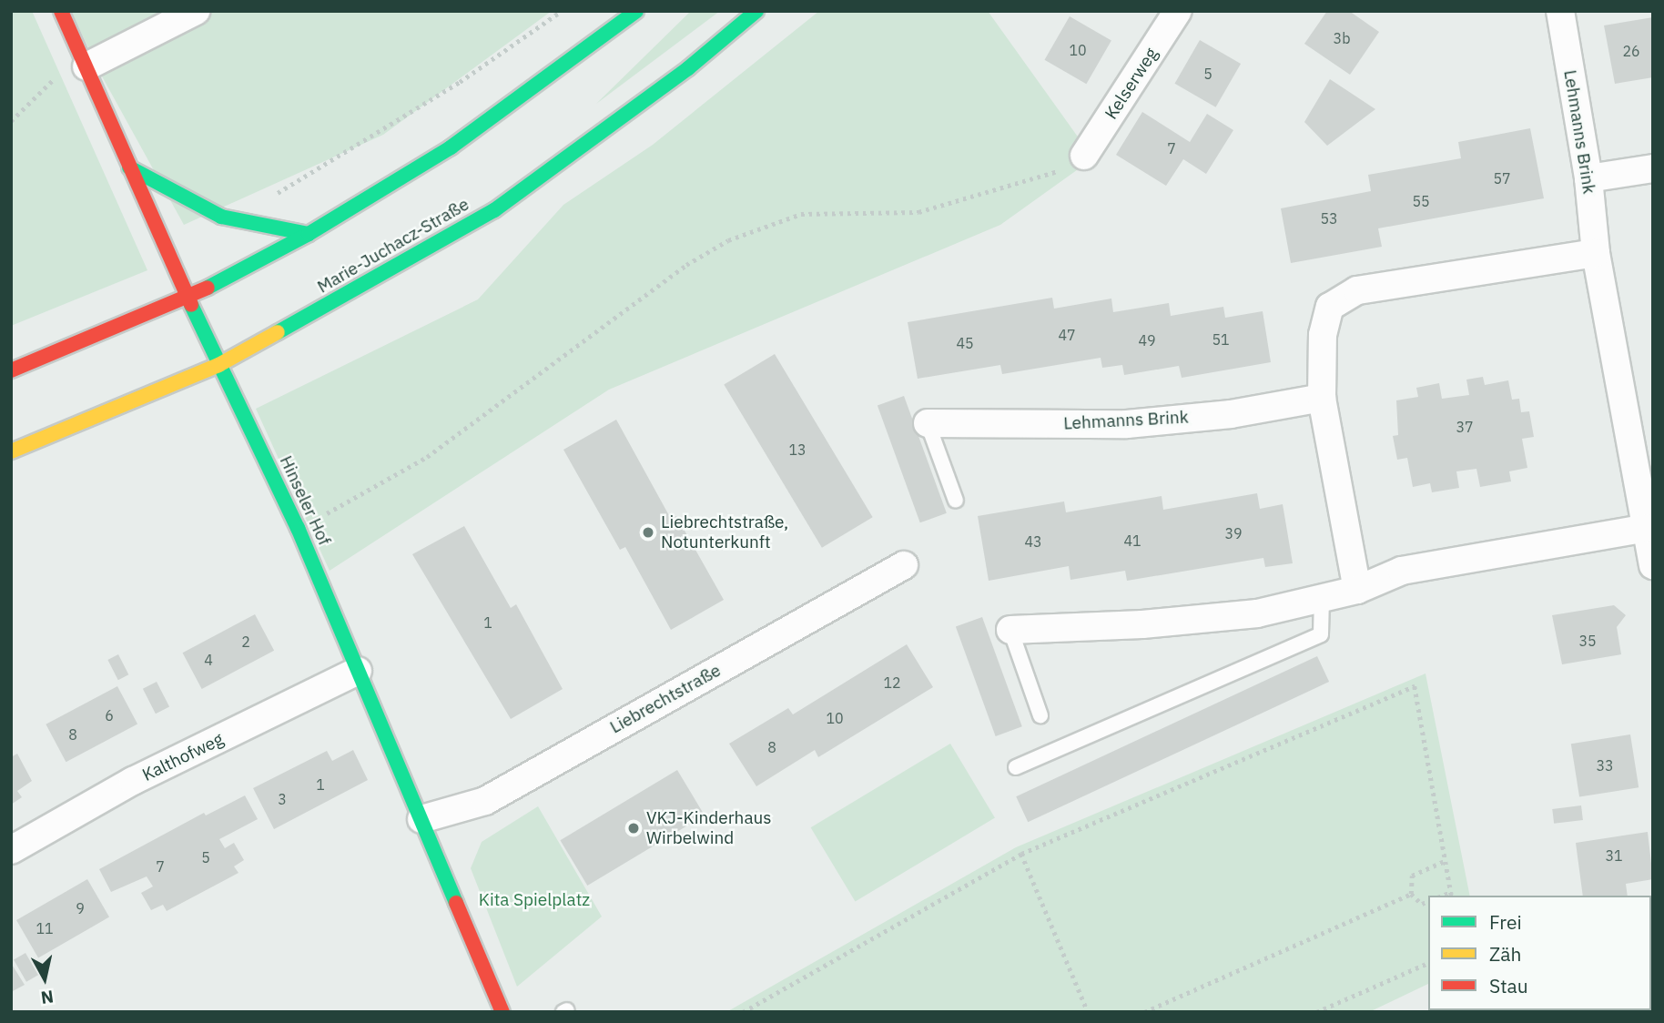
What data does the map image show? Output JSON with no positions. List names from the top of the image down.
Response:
{
  "streets": {
    "main road": ["Marie-Juchacz-Straße", "Hinseler Hof"],
    "street": [
      "Kelserweg",
      "Lehmanns Brink",
      "Liebrechtstraße",
      "Kalthofweg"
    ]
  },
  "crossings": [
    ["Marie-Juchacz-Straße", "Hinseler Hof"],
    ["Hinseler Hof", "Liebrechtstraße"],
    ["Hinseler Hof", "Kalthofweg"]
  ],
  "parks": ["Kita Spielplatz"],
  "places": ["Liebrechtstraße, Notunterkunft", "VKJ-Kinderhaus Wirbelwind"],
  "house_numbers": [
    "3b",
    "10",
    "26",
    "5",
    "7",
    "57",
    "55",
    "53",
    "47",
    "51",
    "49",
    "45",
    "37",
    "13",
    "39",
    "41",
    "43",
    "1",
    "35",
    "2",
    "4",
    "12",
    "6",
    "10",
    "8",
    "8",
    "33",
    "1",
    "3",
    "31",
    "5",
    "7",
    "9",
    "11"
  ],
  "legend": ["Frei", "Zäh", "Stau"],
  "north": "bottom"
}
